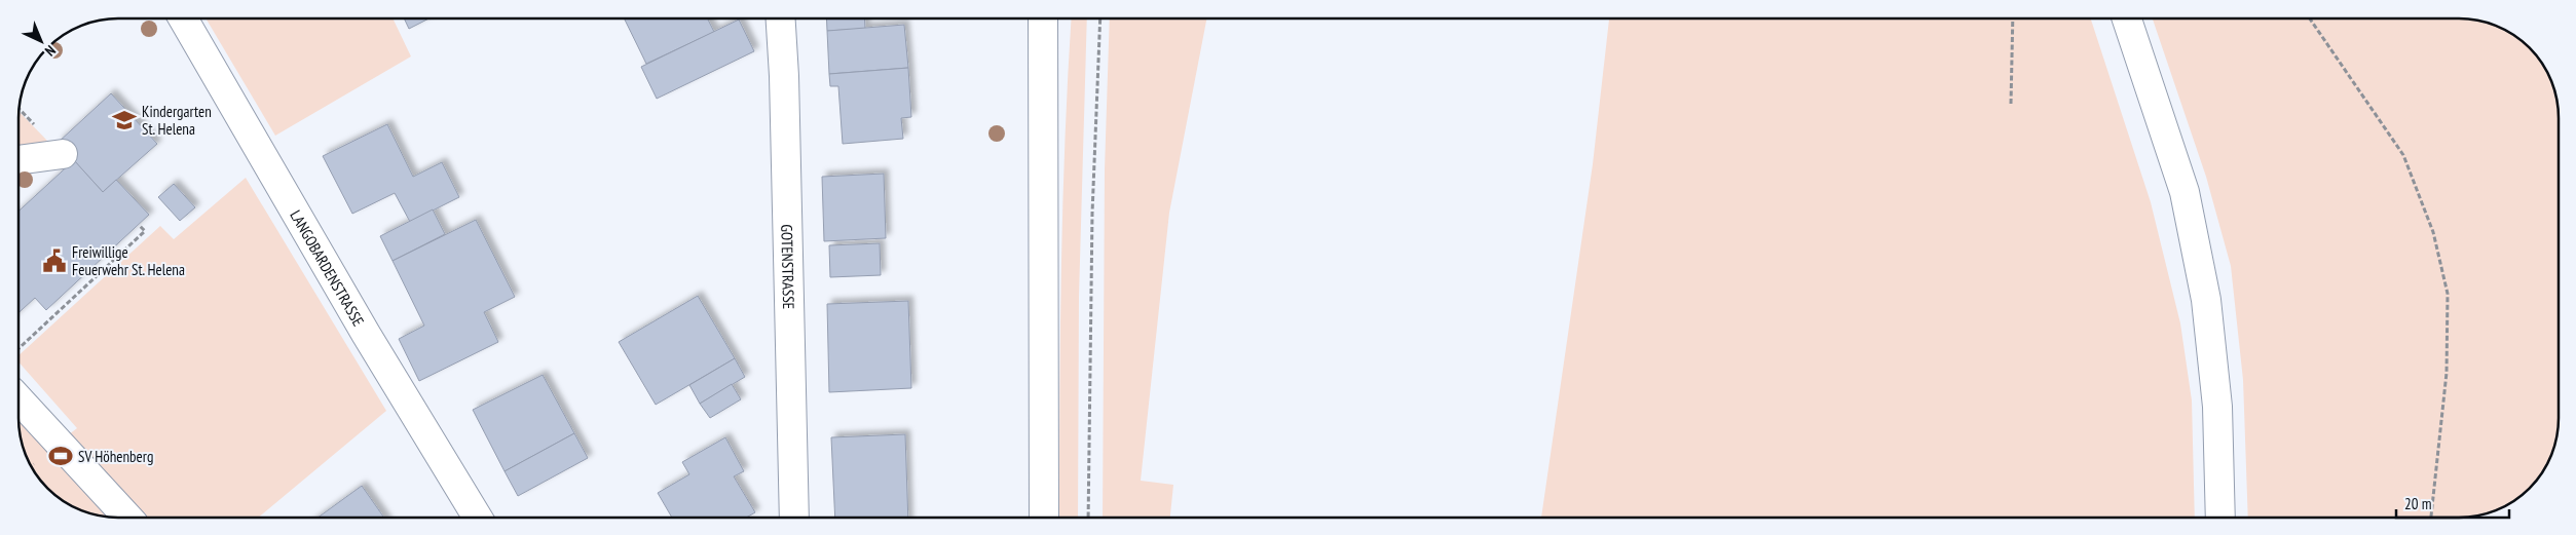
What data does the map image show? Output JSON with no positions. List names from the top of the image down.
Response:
{
  "streets": {
    "street": ["GOTENSTRASSE", "LANGOBARDENSTRASSE"]
  },
  "places": {
    "school or university": ["Kindergarten St. Helena"],
    "public building": ["Freiwillige Feuerwehr St. Helena"],
    "sports": ["SV Höhenberg"]
  },
  "scale_bar": "20 m",
  "north": "bottom right"
}
